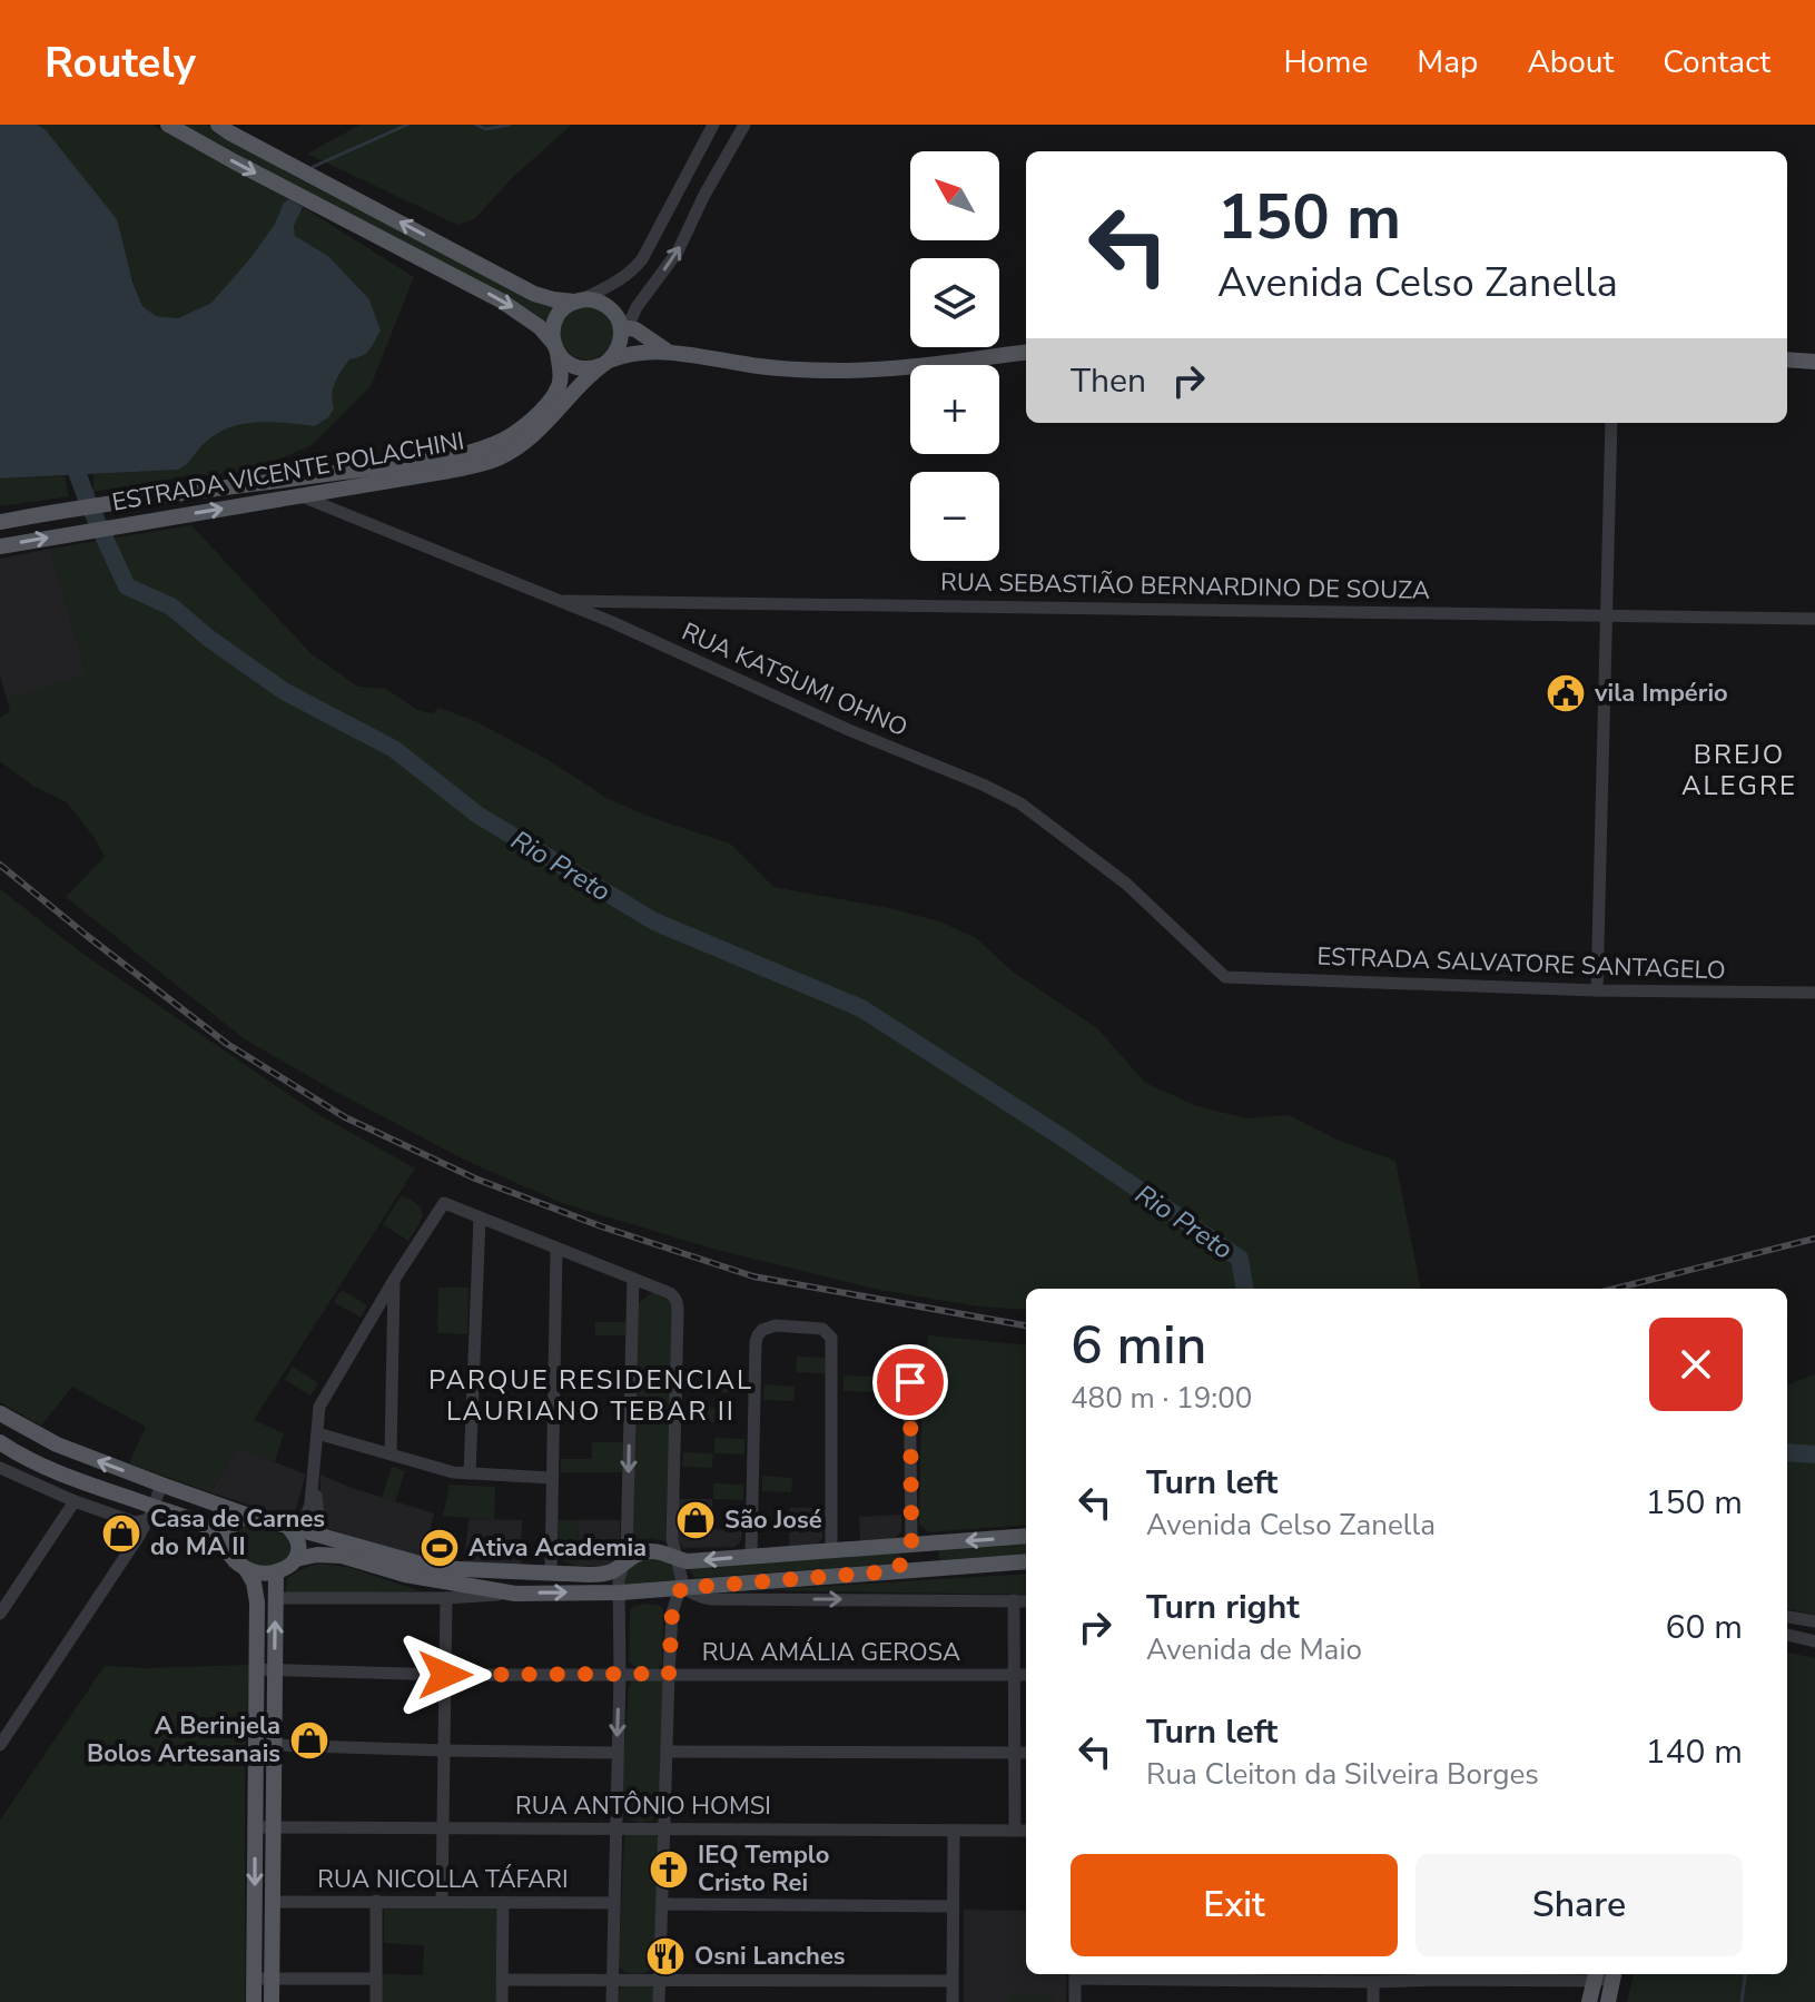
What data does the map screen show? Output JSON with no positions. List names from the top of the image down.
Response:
{
  "streets": {
    "main road": ["ESTRADA VICENTE POLACHINI"],
    "street": [
      "RUA SEBASTIÃO BERNARDINO DE SOUZA",
      "RUA KATSUMI OHNO",
      "ESTRADA SALVATORE SANTAGELO",
      "RUA AMÁLIA GEROSA",
      "RUA ANTÔNIO HOMSI",
      "RUA NICOLLA TÁFARI"
    ]
  },
  "crossings": [
    ["ESTRADA VICENTE POLACHINI", "RUA KATSUMI OHNO"],
    ["RUA SEBASTIÃO BERNARDINO DE SOUZA", "RUA KATSUMI OHNO"],
    ["RUA KATSUMI OHNO", "ESTRADA SALVATORE SANTAGELO"]
  ],
  "districts": ["BREJO ALEGRE", "PARQUE RESIDENCIAL LAURIANO TEBAR II"],
  "water": ["Rio Preto"],
  "places": {
    "public building": ["vila Império"],
    "shop": ["São José", "Casa de Carnes do MA II", "A Berinjela Bolos Artesanais"],
    "sports": ["Ativa Academia"],
    "church": ["IEQ Templo Cristo Rei"],
    "restaurant": ["Osni Lanches"]
  },
  "north": "top left",
  "page": {
    "header": "Routely",
    "nav": [
      "Home",
      "Map",
      "About",
      "Contact"
    ],
    "map_buttons": ["+", "−"],
    "turn": ["150 m", "Avenida Celso Zanella"],
    "then": "Then",
    "heading": ["6 min", "480 m · 19:00"],
    "list": [
      {
        "name": "Turn left",
        "note": "Avenida Celso Zanella",
        "value": "150 m"
      },
      {
        "name": "Turn right",
        "note": "Avenida de Maio",
        "value": "60 m"
      },
      {
        "name": "Turn left",
        "note": "Rua Cleiton da Silveira Borges",
        "value": "140 m"
      }
    ],
    "buttons": ["Exit", "Share"]
  }
}
